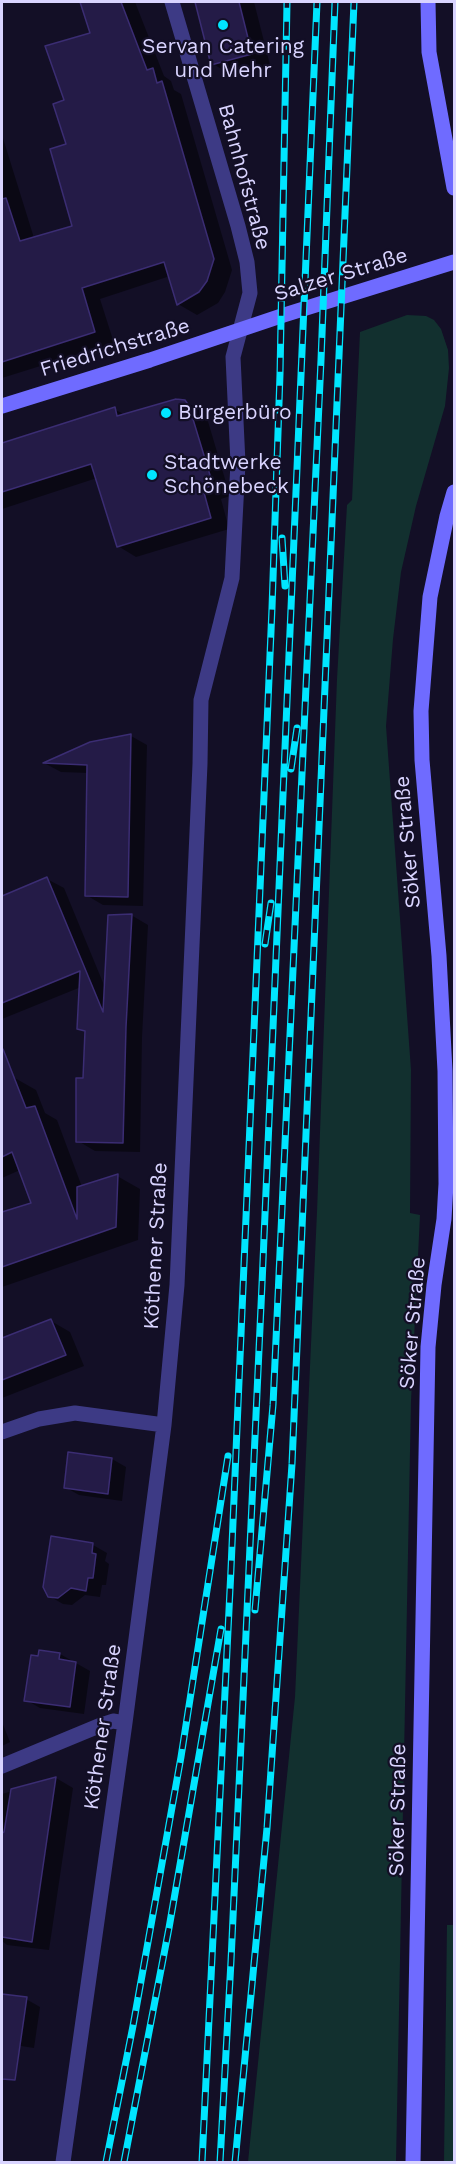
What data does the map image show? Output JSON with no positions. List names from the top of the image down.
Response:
{
  "streets": {
    "street": [
      "Bahnhofstraße",
      "Salzer Straße",
      "Friedrichstraße",
      "Söker Straße",
      "Köthener Straße"
    ]
  },
  "crossings": [
    ["Bahnhofstraße", "Salzer Straße"],
    ["Bahnhofstraße", "Friedrichstraße"],
    ["Bahnhofstraße", "Köthener Straße"],
    ["Salzer Straße", "Friedrichstraße"],
    ["Salzer Straße", "Köthener Straße"],
    ["Friedrichstraße", "Köthener Straße"]
  ],
  "places": ["Servan Catering und Mehr", "Bürgerbüro", "Stadtwerke Schönebeck"]
}
